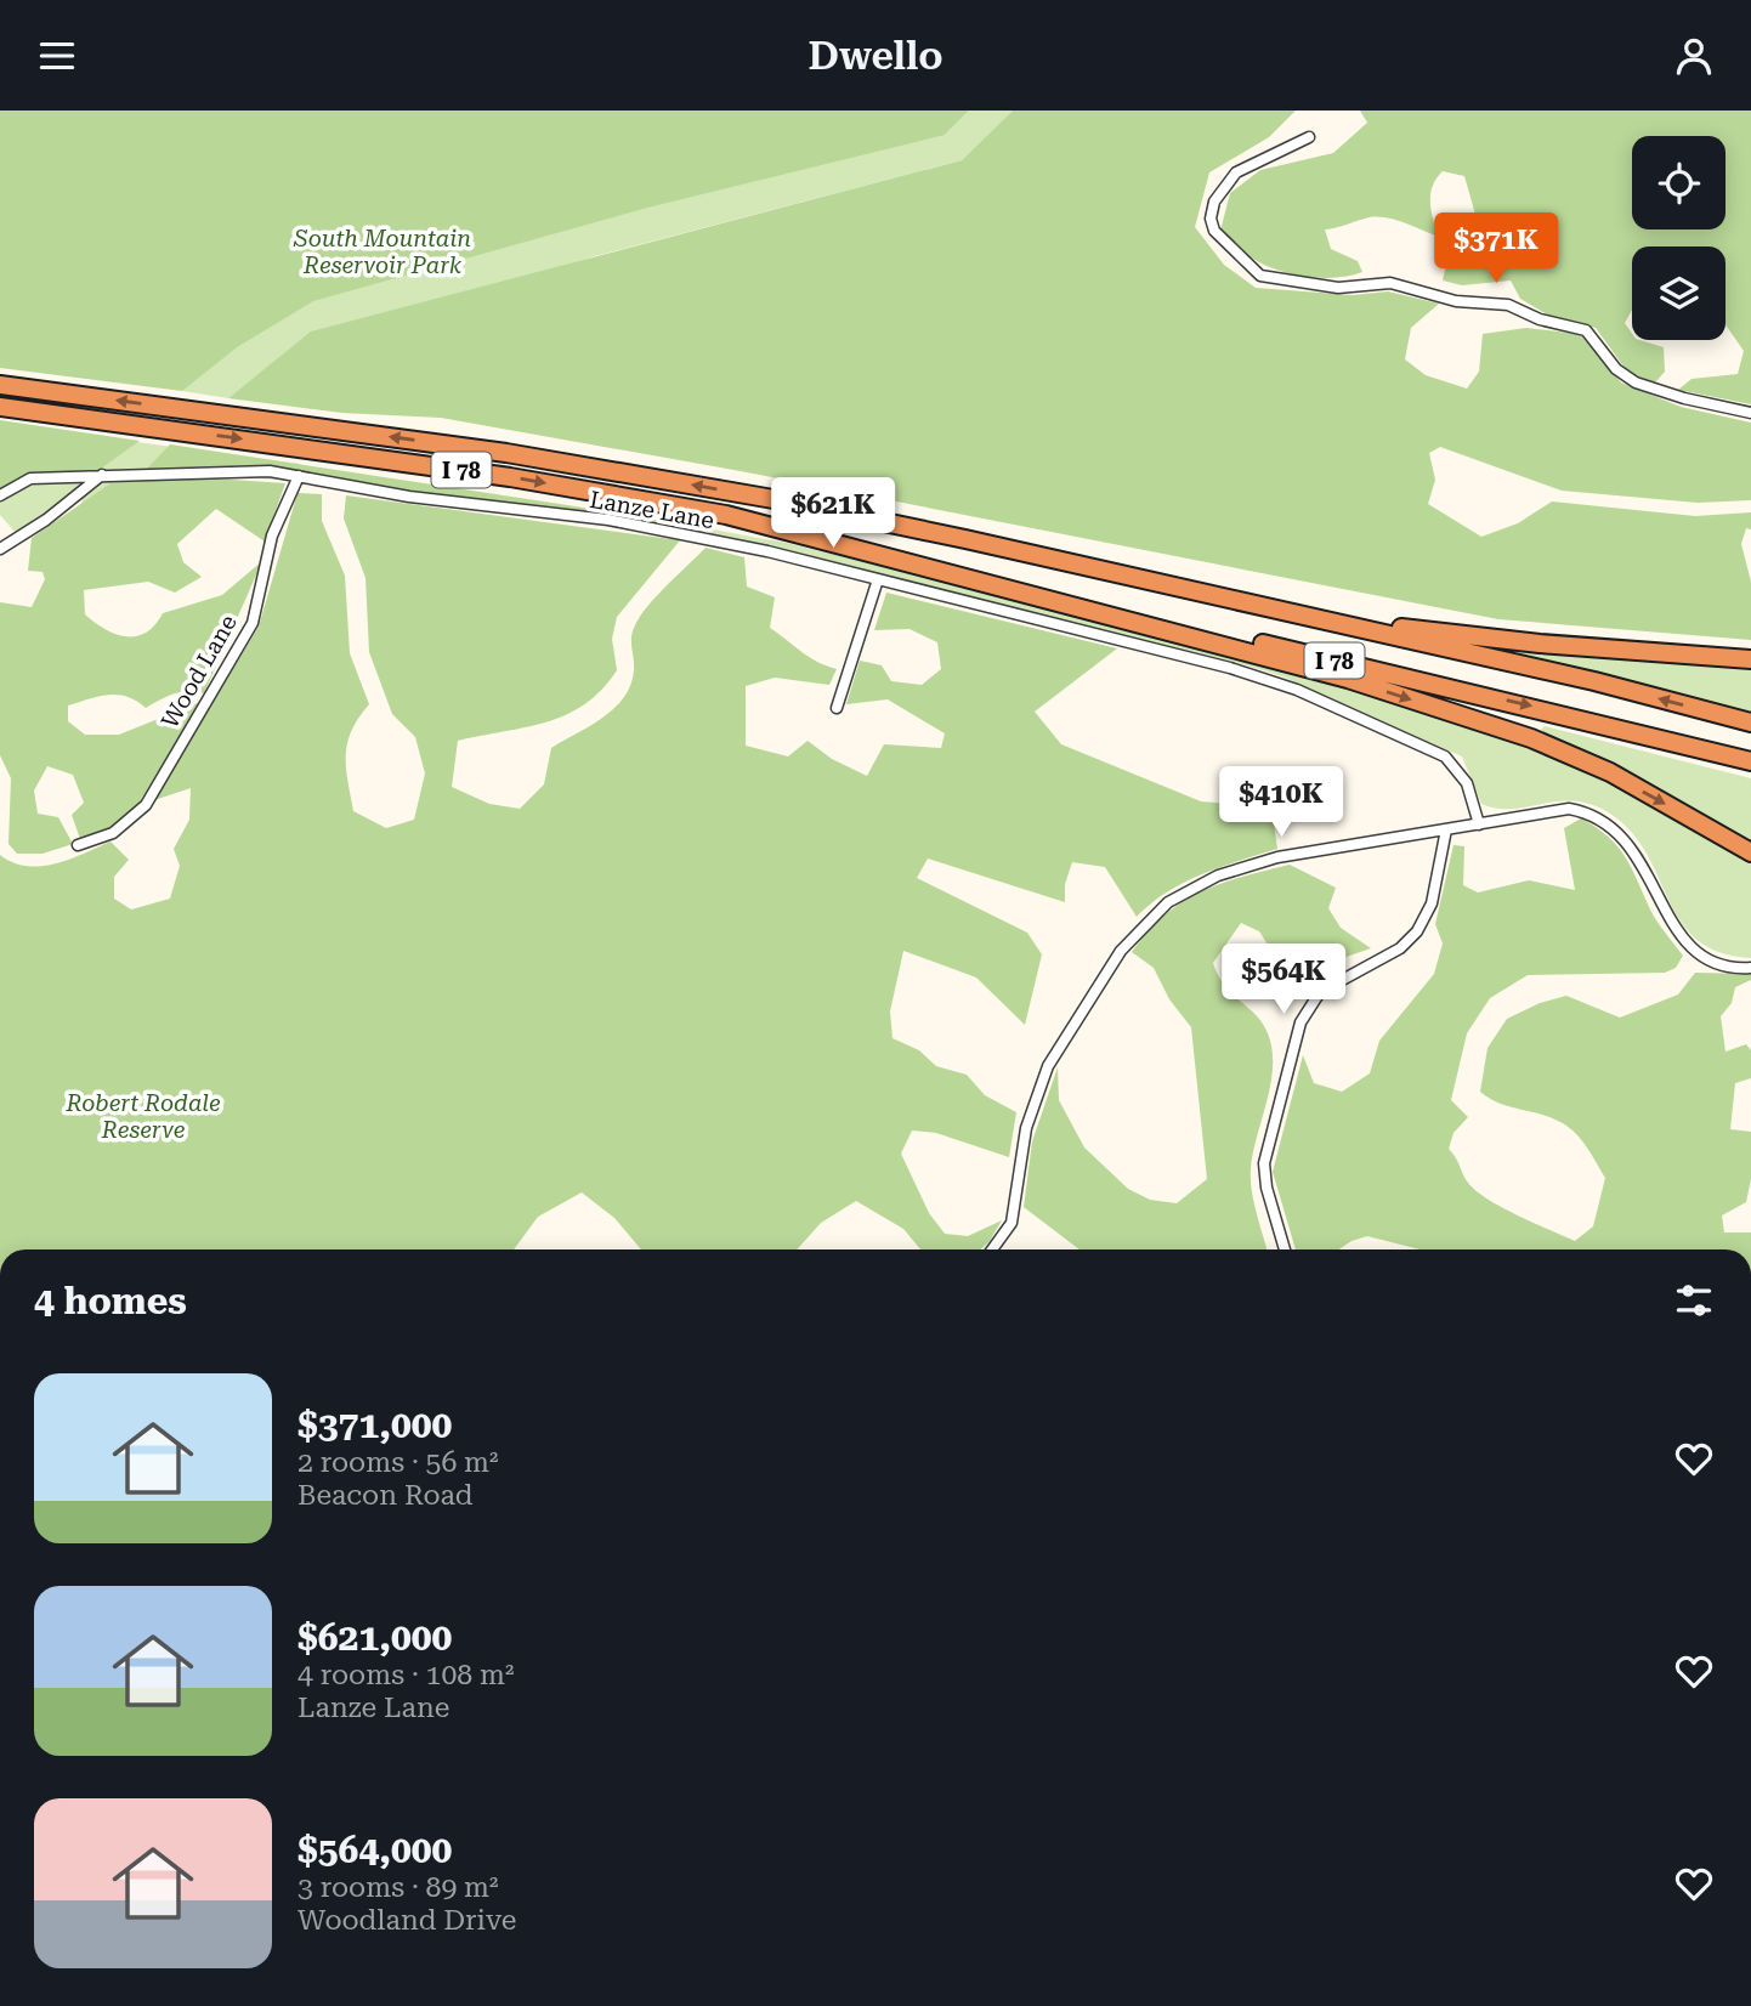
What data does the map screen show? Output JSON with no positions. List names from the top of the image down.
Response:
{
  "streets": {
    "highway": ["I 78"],
    "street": ["Lanze Lane", "Wood Lane"]
  },
  "crossings": [
    ["Lanze Lane", "Wood Lane"]
  ],
  "parks": ["South Mountain Reservoir Park", "Robert Rodale Reserve"],
  "page": {
    "header": "Dwello",
    "price": [
      "$371K",
      "$621K",
      "$410K",
      "$564K"
    ],
    "heading": "4 homes",
    "list": [
      {
        "name": "$371,000",
        "note": "2 rooms · 56 m² · Beacon Road"
      },
      {
        "name": "$621,000",
        "note": "4 rooms · 108 m² · Lanze Lane"
      },
      {
        "name": "$564,000",
        "note": "3 rooms · 89 m² · Woodland Drive"
      }
    ]
  }
}
